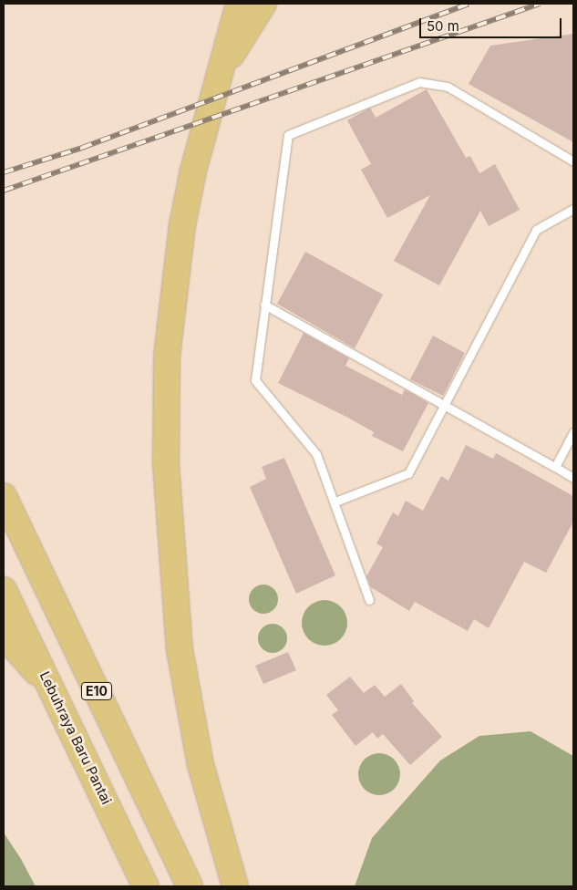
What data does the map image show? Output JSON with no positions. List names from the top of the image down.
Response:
{
  "streets": {
    "highway": ["E10", "Lebuhraya Baru Pantai"]
  },
  "scale_bar": "50 m"
}
